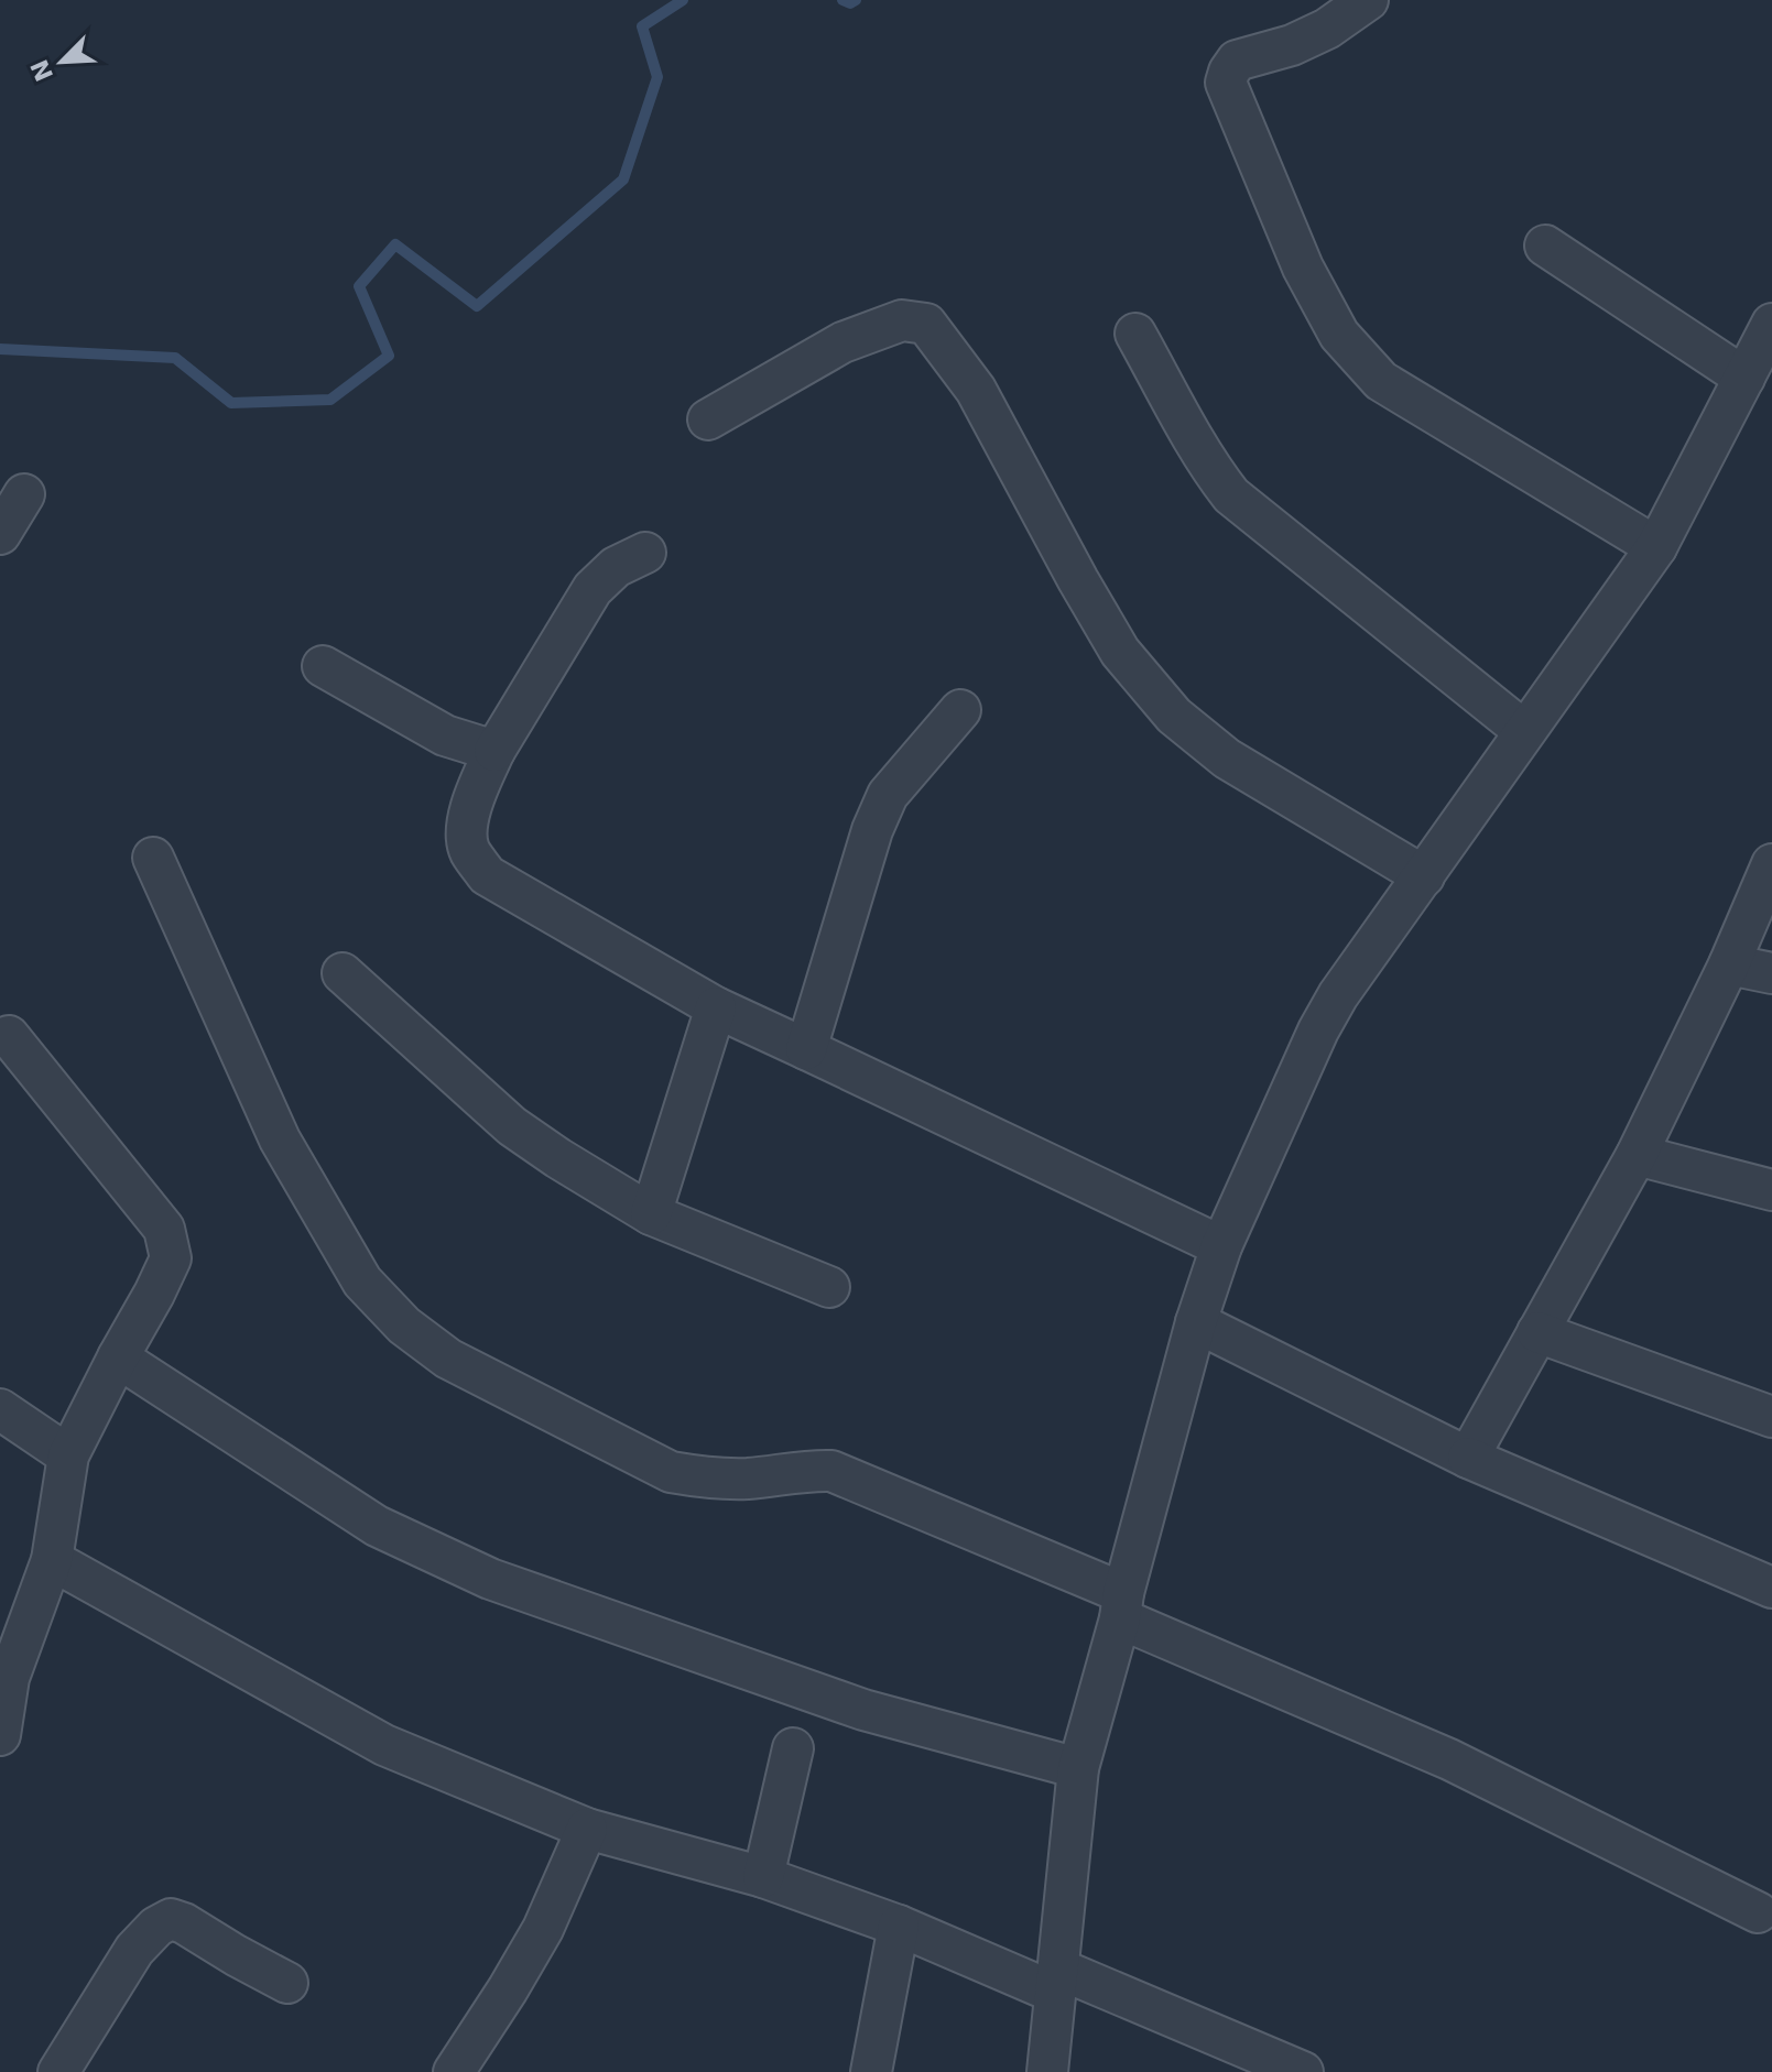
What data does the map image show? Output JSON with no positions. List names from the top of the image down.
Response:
{
  "north": "bottom left"
}
